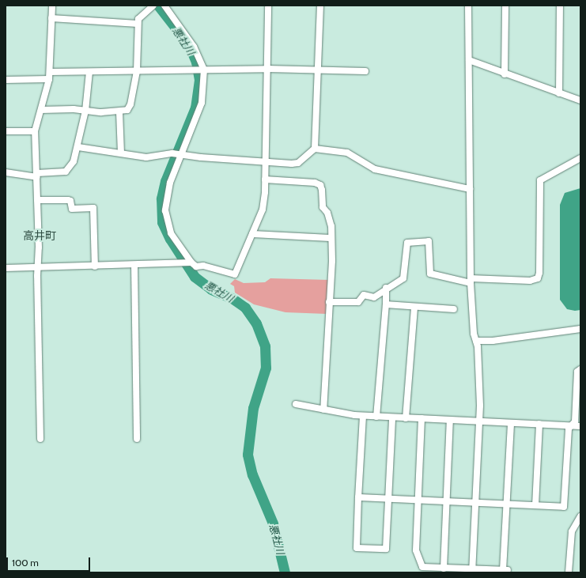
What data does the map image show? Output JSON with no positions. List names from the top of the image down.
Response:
{
  "districts": ["高井町"],
  "water": ["悪社川"],
  "scale_bar": "100 m"
}
